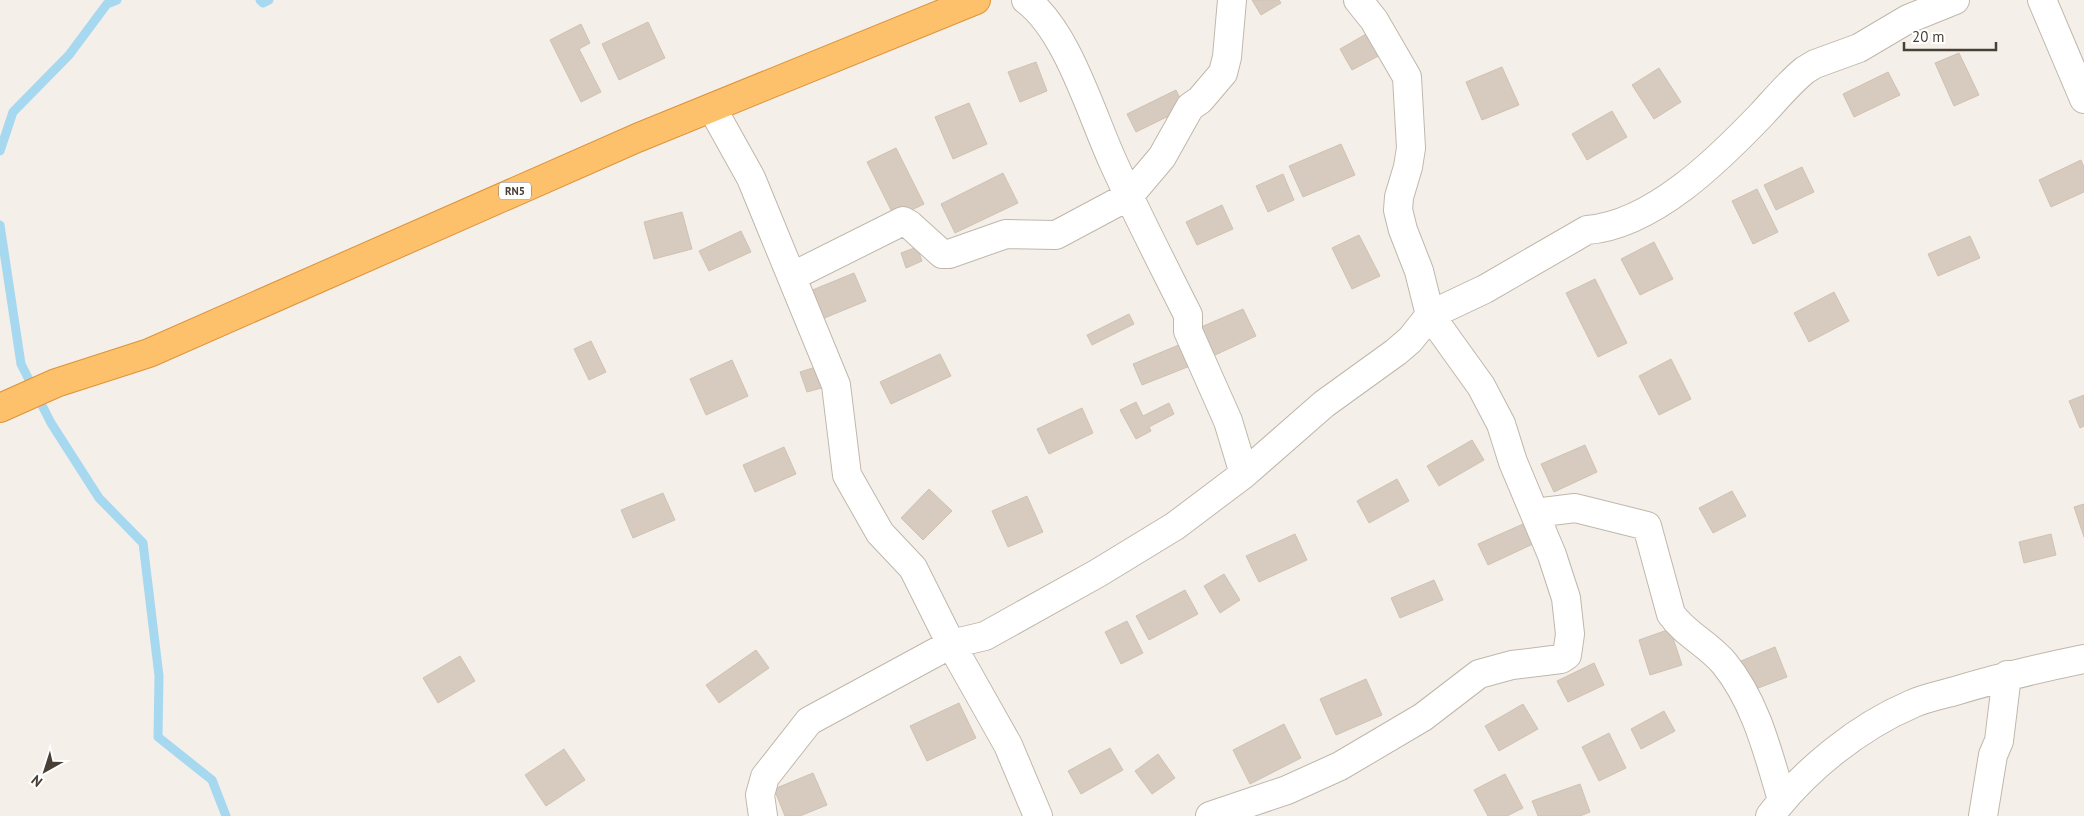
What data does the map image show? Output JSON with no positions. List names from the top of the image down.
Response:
{
  "streets": {
    "highway": ["RN5"]
  },
  "scale_bar": "20 m",
  "north": "bottom left"
}
